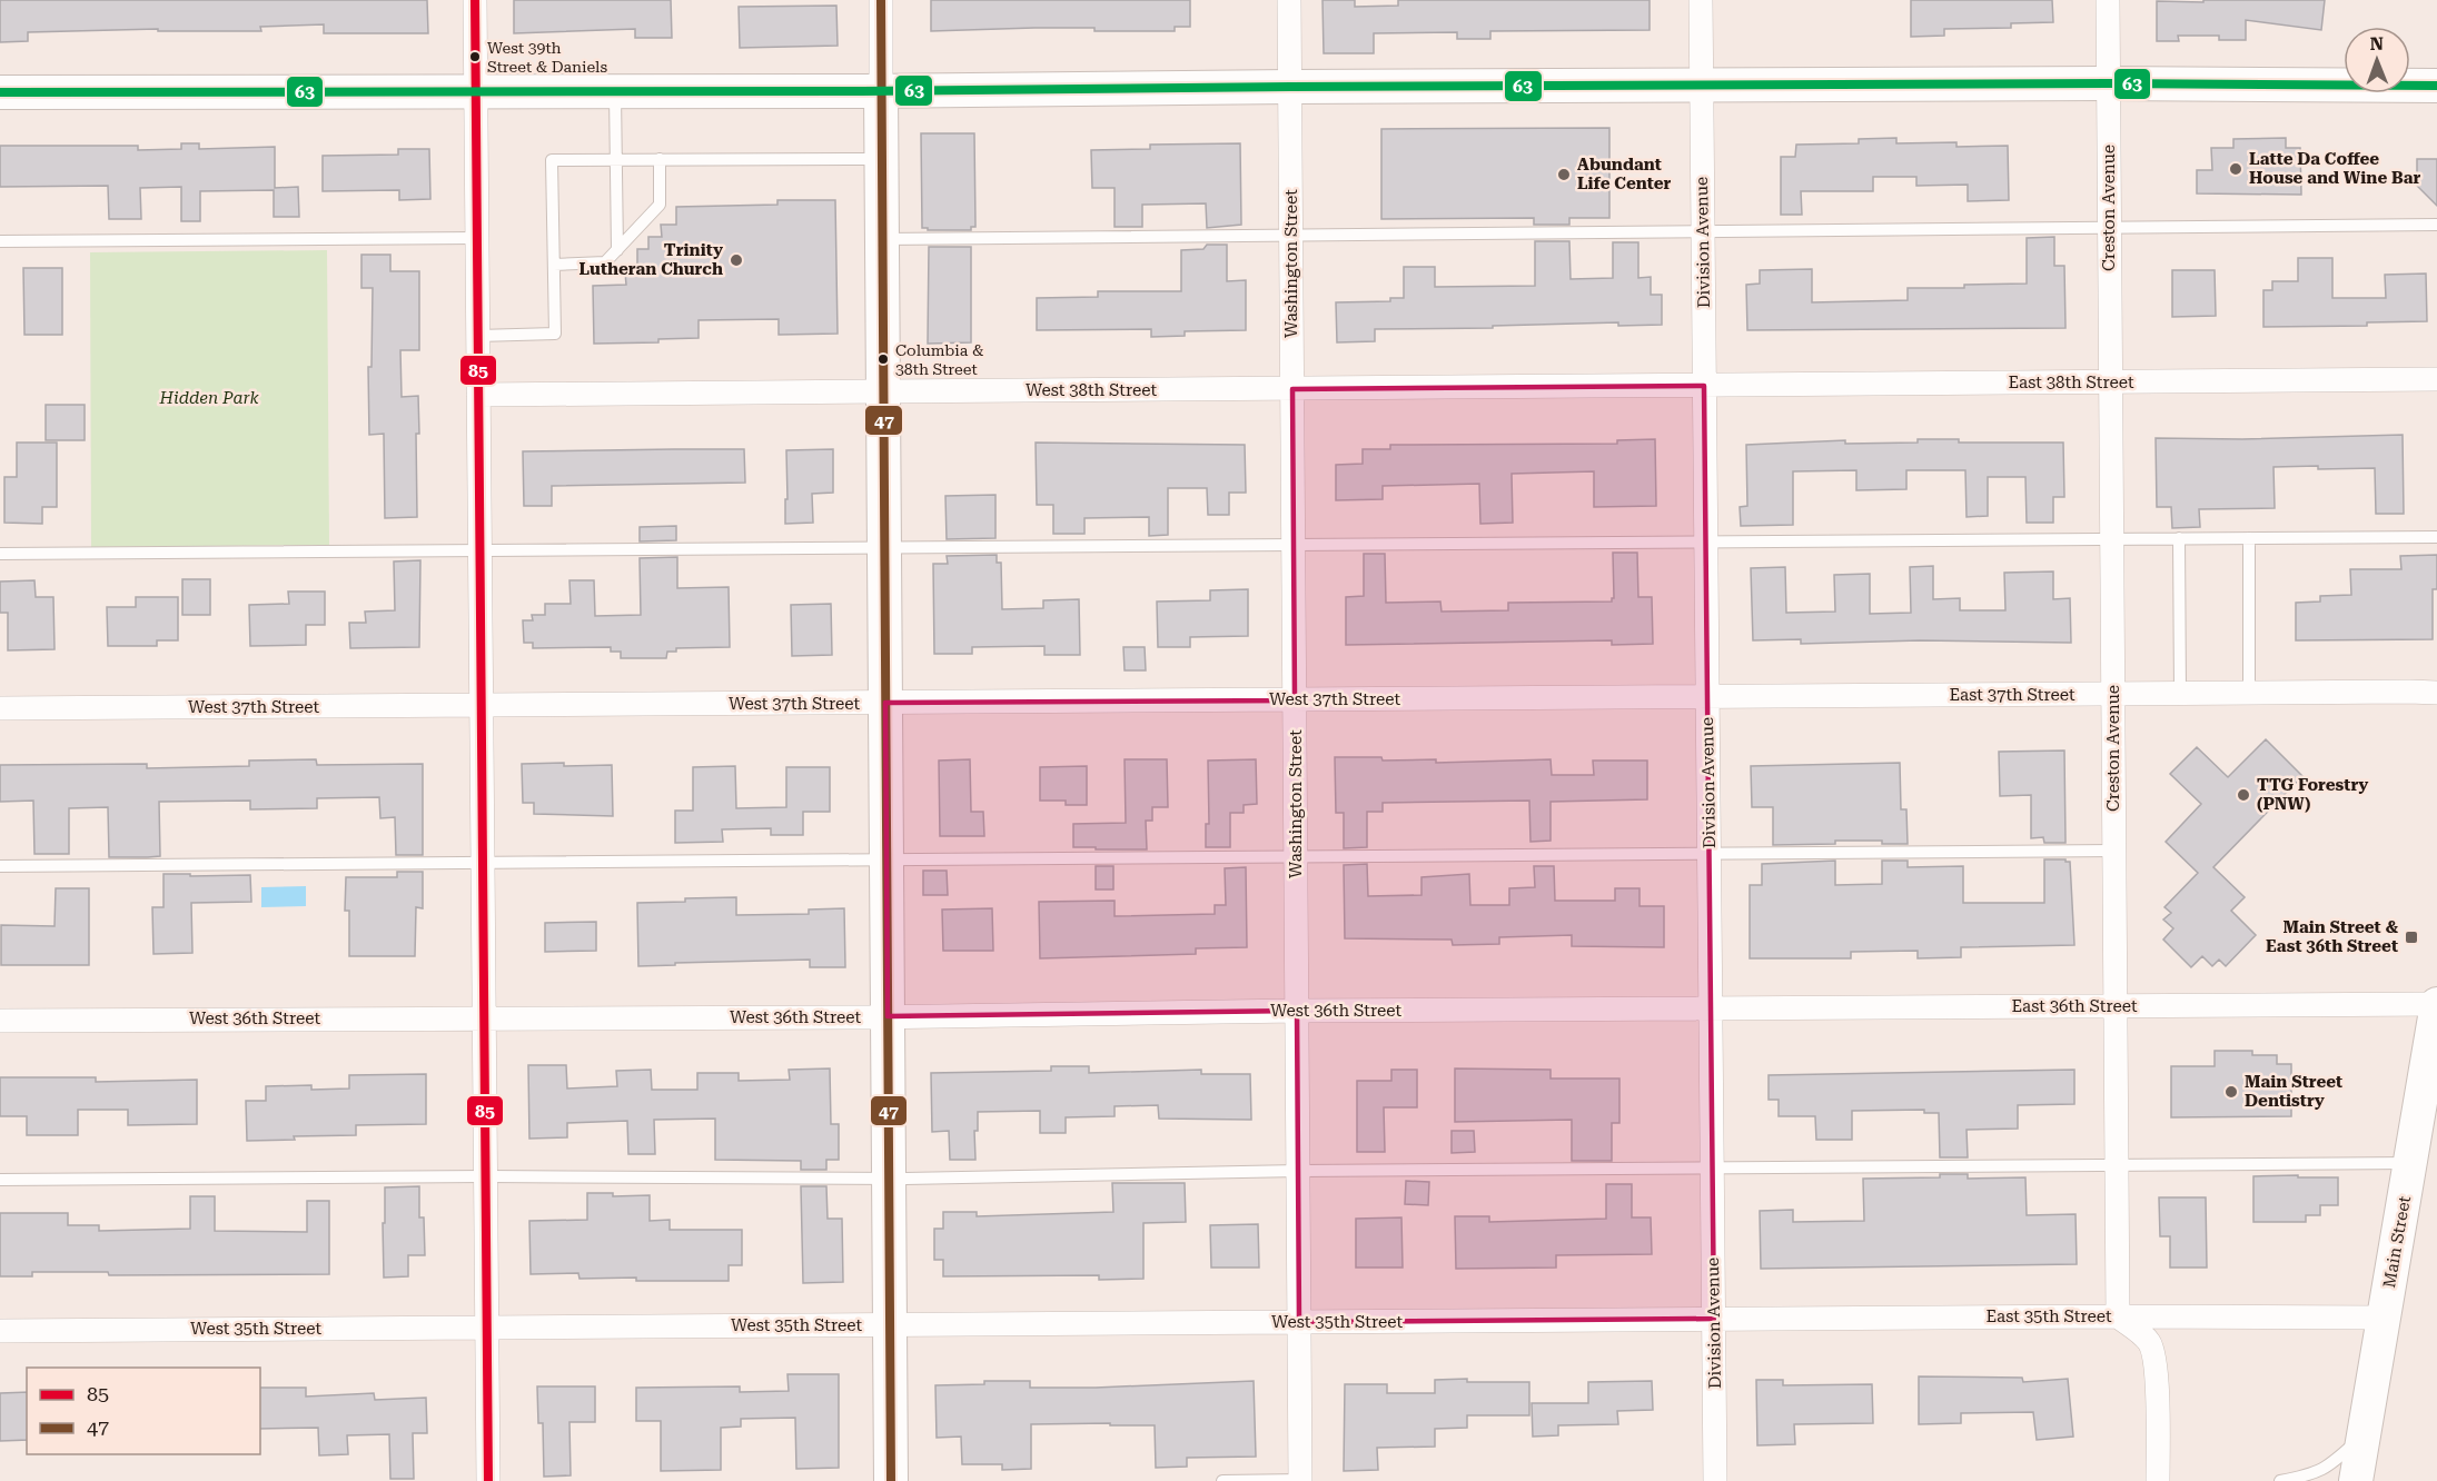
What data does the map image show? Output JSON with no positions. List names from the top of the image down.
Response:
{
  "streets": {
    "street": [
      "Creston Avenue",
      "Division Avenue",
      "Washington Street",
      "East 38th Street",
      "West 38th Street",
      "East 37th Street",
      "West 37th Street",
      "East 36th Street",
      "West 36th Street",
      "Main Street",
      "East 35th Street",
      "West 35th Street"
    ]
  },
  "crossings": [
    ["Creston Avenue", "East 38th Street"],
    ["Creston Avenue", "East 37th Street"],
    ["Creston Avenue", "East 36th Street"],
    ["Creston Avenue", "East 35th Street"],
    ["Division Avenue", "East 38th Street"],
    ["Division Avenue", "West 38th Street"],
    ["Division Avenue", "East 37th Street"],
    ["Division Avenue", "West 37th Street"],
    ["Division Avenue", "East 36th Street"],
    ["Division Avenue", "West 36th Street"],
    ["Division Avenue", "East 35th Street"],
    ["Division Avenue", "West 35th Street"],
    ["Washington Street", "West 38th Street"],
    ["Washington Street", "West 37th Street"],
    ["Washington Street", "West 36th Street"],
    ["Washington Street", "West 35th Street"],
    ["East 38th Street", "West 38th Street"],
    ["East 37th Street", "West 37th Street"],
    ["East 36th Street", "West 36th Street"],
    ["East 36th Street", "Main Street"],
    ["Main Street", "East 35th Street"],
    ["East 35th Street", "West 35th Street"]
  ],
  "parks": ["Hidden Park"],
  "places": {
    "other": [
      "West 39th Street & Daniels",
      "Latte Da Coffee House and Wine Bar",
      "Abundant Life Center",
      "Trinity Lutheran Church",
      "Columbia & 38th Street",
      "TTG Forestry (PNW)",
      "Main Street Dentistry"
    ],
    "transit": ["Main Street & East 36th Street"]
  },
  "lines": ["transit line 85", "transit line 47", "transit line 63"],
  "legend": ["85", "47"],
  "north": "top"
}
